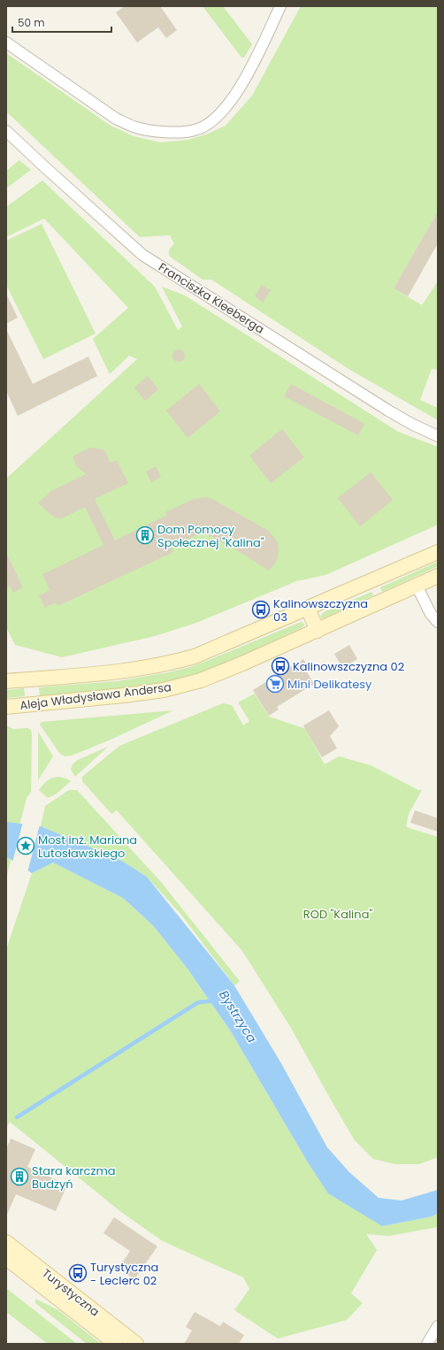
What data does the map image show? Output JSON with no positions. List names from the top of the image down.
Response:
{
  "streets": {
    "main road": ["Aleja Władysława Andersa", "Turystyczna"],
    "street": ["Franciszka Kleeberga"]
  },
  "water": ["Bystrzyca"],
  "parks": ["ROD \"Kalina\""],
  "places": {
    "building": ["Dom Pomocy Społecznej \"Kalina\"", "Stara karczma Budzyń"],
    "bus stop": ["Kalinowszczyzna 03", "Kalinowszczyzna 02", "Turystyczna - Leclerc 02"],
    "supermarket": ["Mini Delikatesy"],
    "place": ["Most inż. Mariana Lutosławskiego"]
  },
  "scale_bar": "50 m"
}
